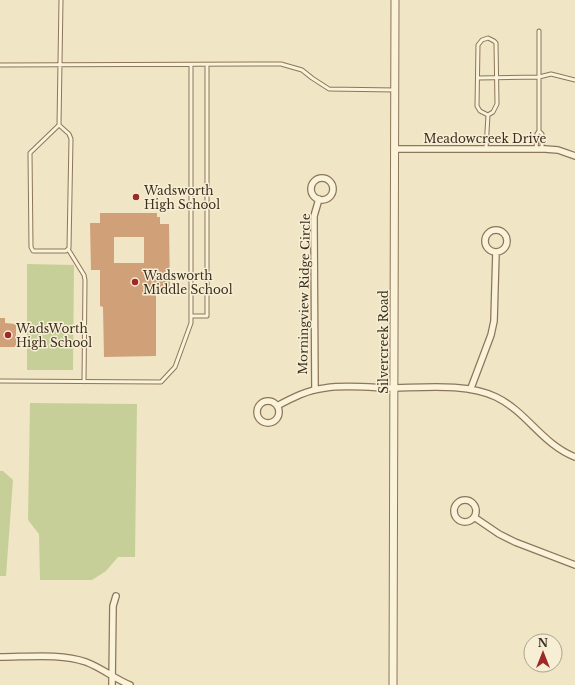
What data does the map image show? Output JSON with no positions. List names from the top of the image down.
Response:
{
  "streets": {
    "street": ["Meadowcreek Drive", "Morningview Ridge Circle", "Silvercreek Road"]
  },
  "crossings": [
    ["Meadowcreek Drive", "Silvercreek Road"]
  ],
  "places": ["Wadsworth High School", "Wadsworth Middle School", "WadsWorth High School"],
  "north": "top"
}
